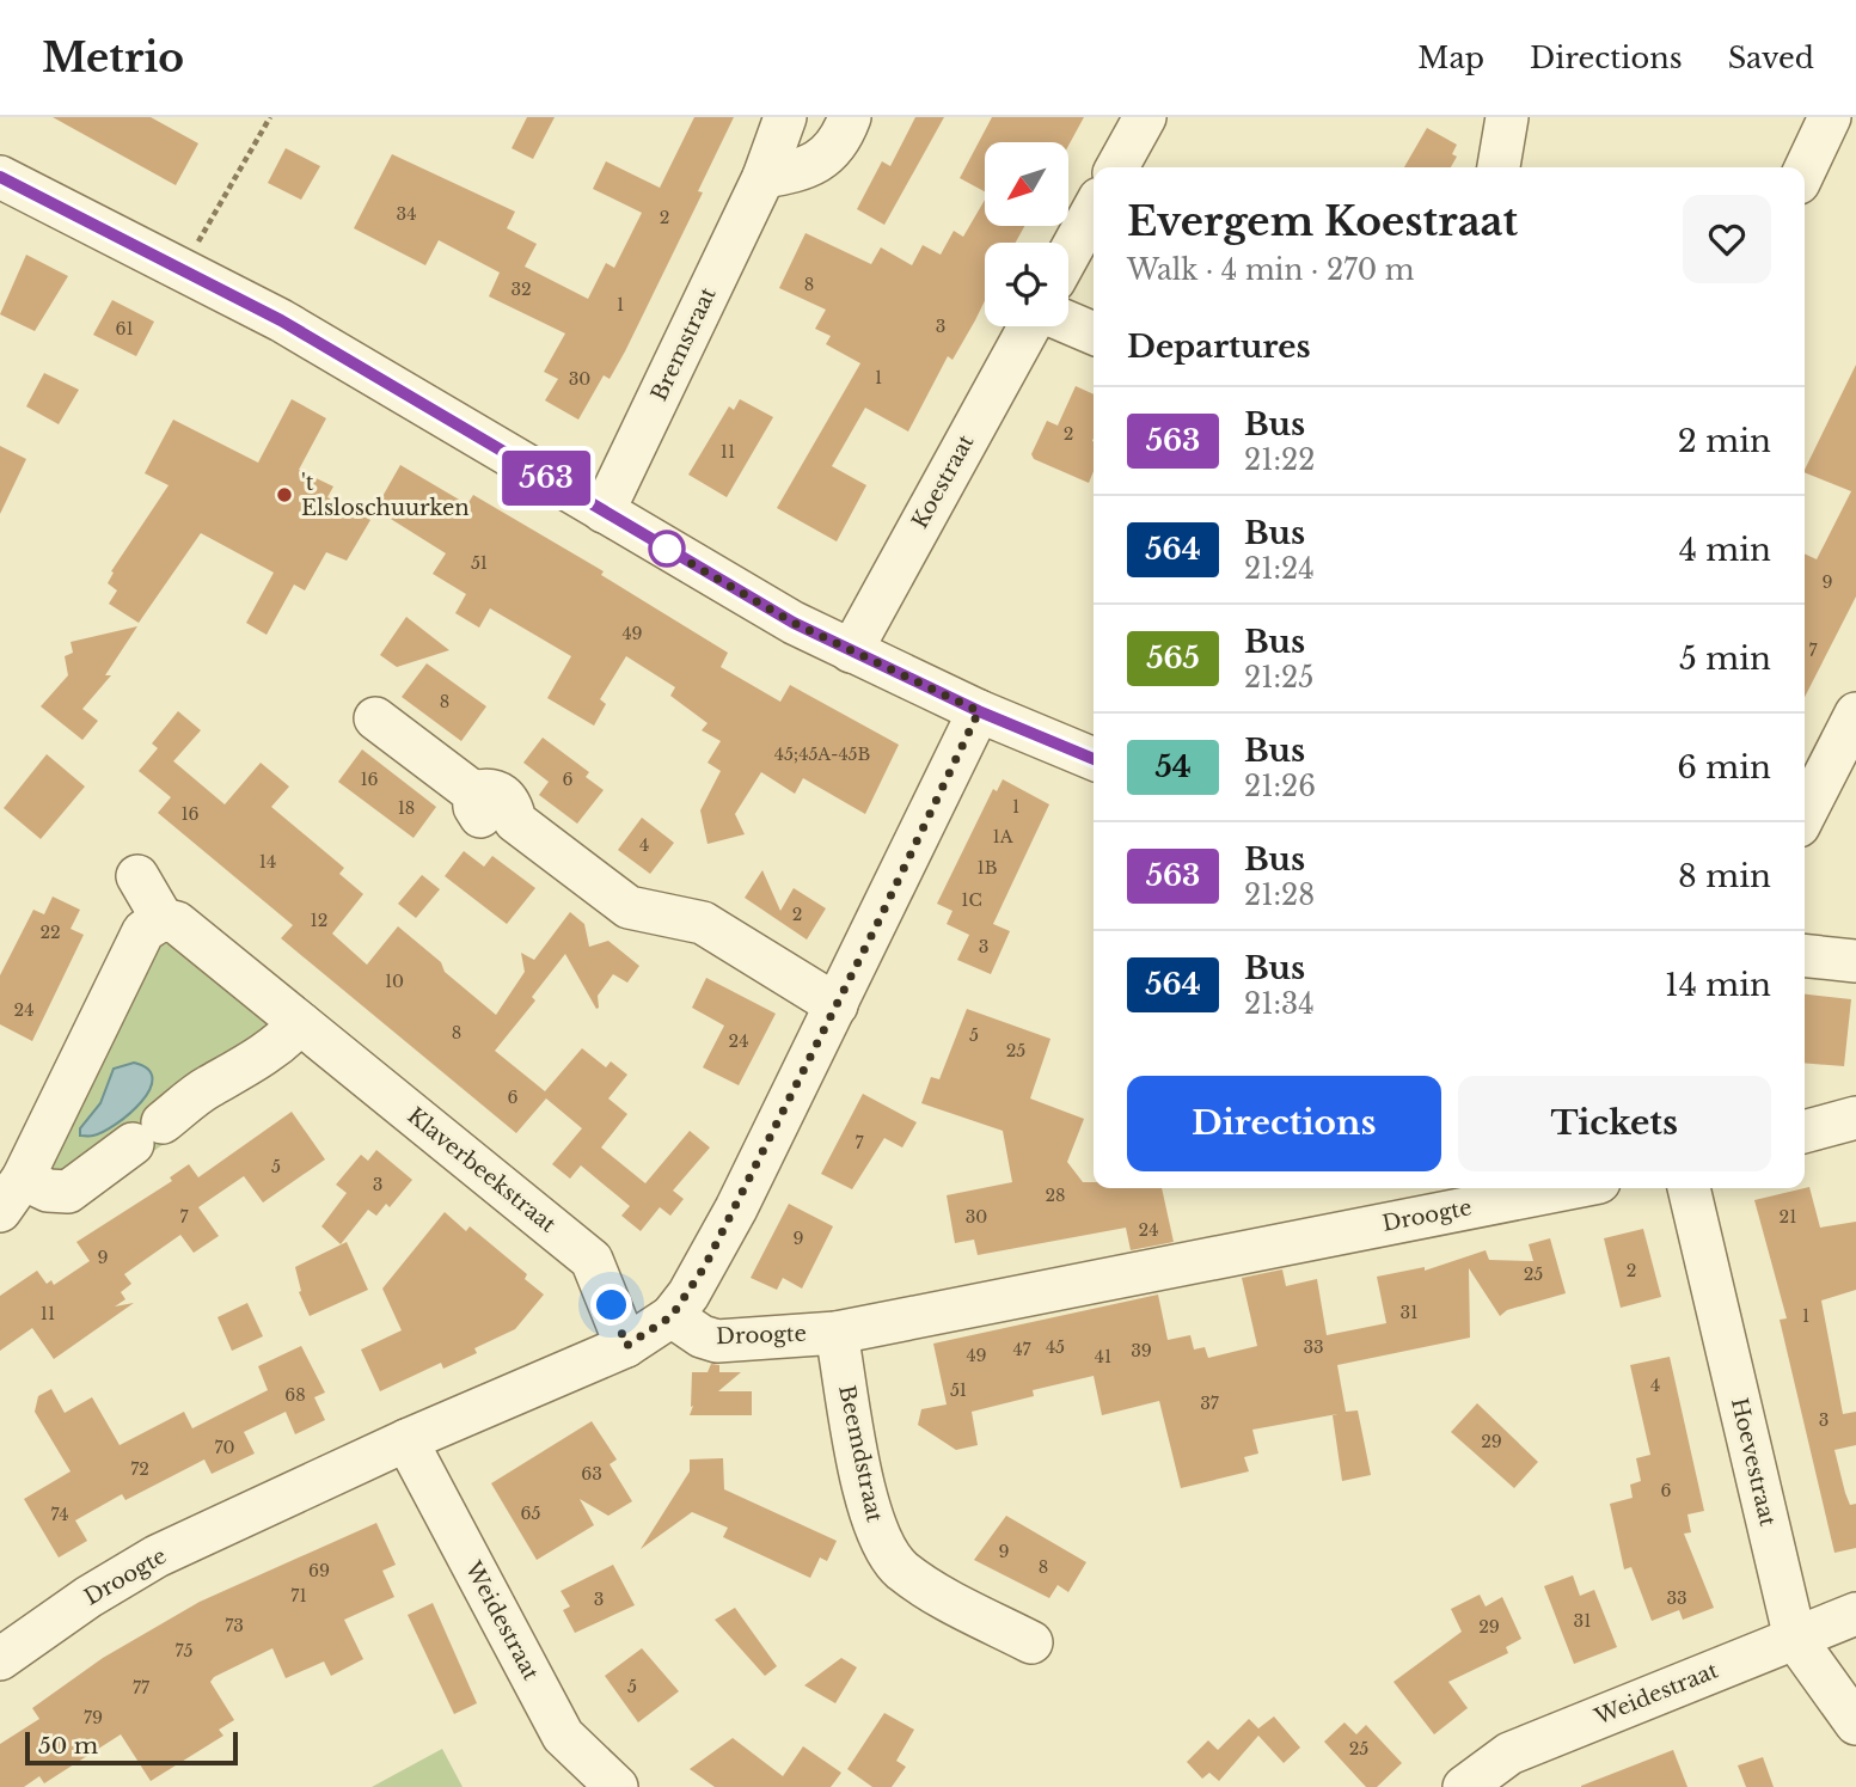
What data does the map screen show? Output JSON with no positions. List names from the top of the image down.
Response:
{
  "streets": {
    "street": [
      "Bremstraat",
      "Koestraat",
      "Klaverbeekstraat",
      "Droogte",
      "Beemdstraat",
      "Hoevestraat",
      "Weidestraat"
    ]
  },
  "crossings": [
    ["Klaverbeekstraat", "Droogte"],
    ["Droogte", "Beemdstraat"],
    ["Droogte", "Weidestraat"],
    ["Hoevestraat", "Weidestraat"]
  ],
  "places": ["'t Elsloschuurken"],
  "lines": ["bus line 563"],
  "house_numbers": [
    "34",
    "2",
    "8",
    "32",
    "1",
    "3",
    "61",
    "1",
    "30",
    "2",
    "11",
    "51",
    "9",
    "49",
    "7",
    "8",
    "45;45A-45B",
    "16",
    "6",
    "1",
    "18",
    "16",
    "1A",
    "4",
    "14",
    "1B",
    "1C",
    "2",
    "12",
    "22",
    "3",
    "10",
    "24",
    "8",
    "5",
    "24",
    "25",
    "6",
    "7",
    "5",
    "3",
    "28",
    "7",
    "30",
    "21",
    "24",
    "9",
    "9",
    "2",
    "25",
    "31",
    "11",
    "1",
    "45",
    "33",
    "47",
    "39",
    "49",
    "41",
    "4",
    "51",
    "68",
    "37",
    "3",
    "29",
    "70",
    "72",
    "63",
    "6",
    "65",
    "74",
    "9",
    "8",
    "69",
    "71",
    "33",
    "3",
    "31",
    "73",
    "29",
    "75",
    "5",
    "77",
    "79",
    "25"
  ],
  "scale_bar": "50 m",
  "north": "bottom left",
  "page": {
    "header": "Metrio",
    "nav": ["Map", "Directions", "Saved"],
    "on_map": "563",
    "heading": [
      ["Evergem Koestraat", "Walk · 4 min · 270 m"],
      "Departures"
    ],
    "list": [
      {
        "mark": "563",
        "name": "Bus",
        "note": "21:22",
        "value": "2 min"
      },
      {
        "mark": "564",
        "name": "Bus",
        "note": "21:24",
        "value": "4 min"
      },
      {
        "mark": "565",
        "name": "Bus",
        "note": "21:25",
        "value": "5 min"
      },
      {
        "mark": "54",
        "name": "Bus",
        "note": "21:26",
        "value": "6 min"
      },
      {
        "mark": "563",
        "name": "Bus",
        "note": "21:28",
        "value": "8 min"
      },
      {
        "mark": "564",
        "name": "Bus",
        "note": "21:34",
        "value": "14 min"
      }
    ],
    "buttons": ["Directions", "Tickets"],
    "scale": "50 m"
  }
}
